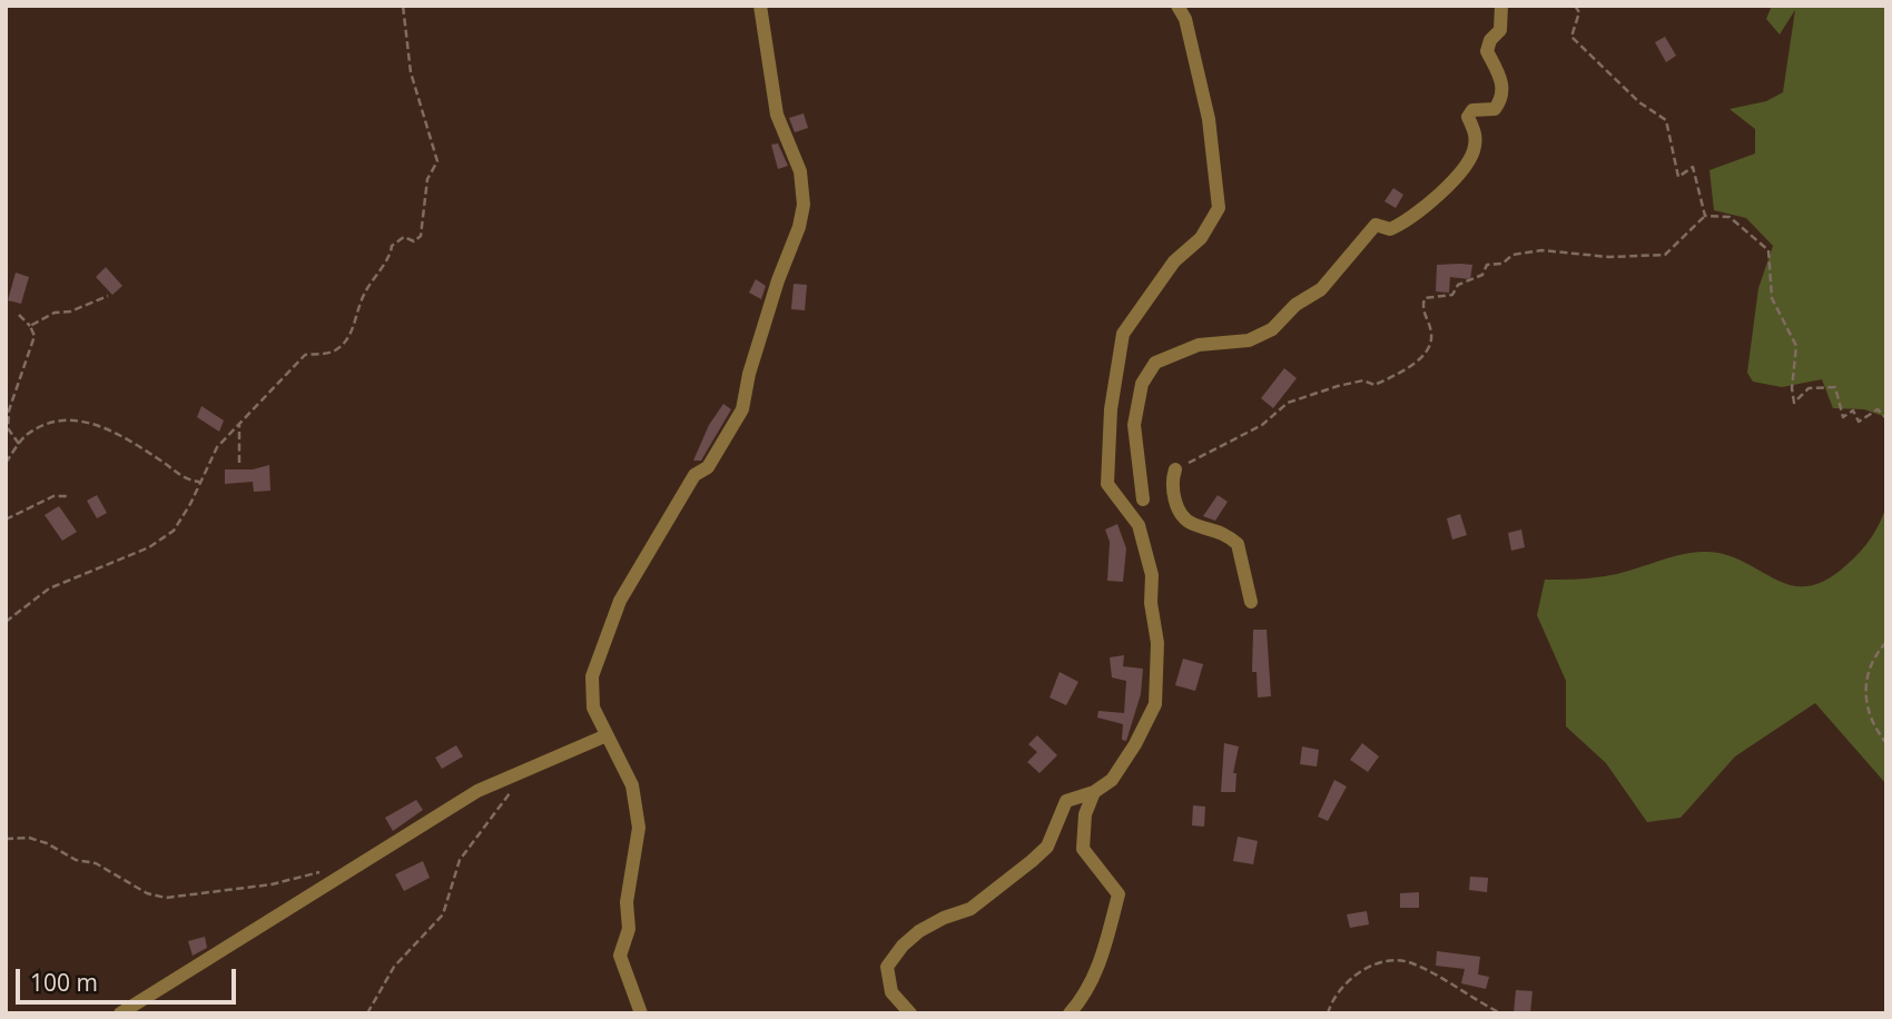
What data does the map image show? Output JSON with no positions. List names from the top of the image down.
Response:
{
  "scale_bar": "100 m"
}
